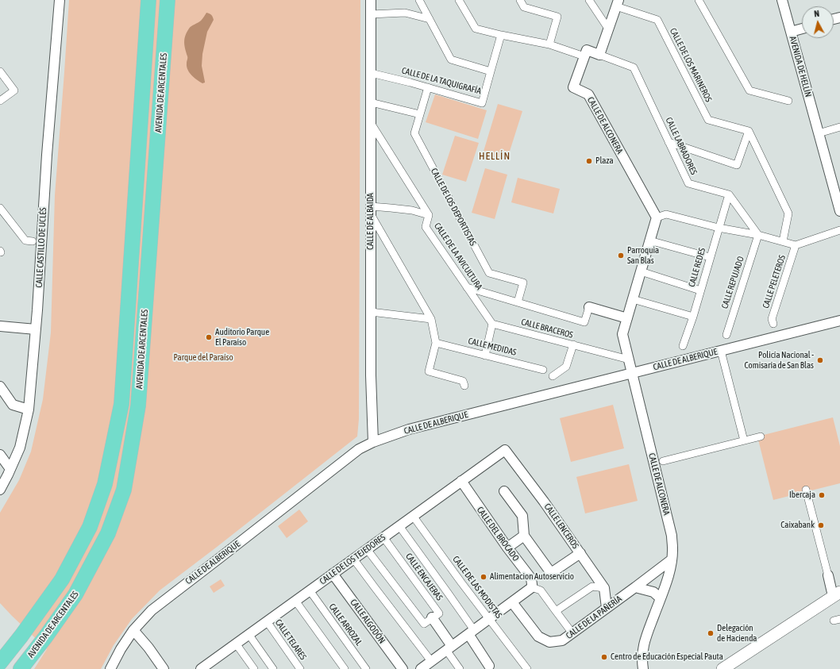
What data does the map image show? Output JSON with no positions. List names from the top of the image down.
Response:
{
  "streets": {
    "main road": ["AVENIDA DE ARCENTALES"],
    "street": [
      "CALLE DE LOS MARINEROS",
      "AVENIDA DE HELLÍN",
      "CALLE DE LA TAQUIGRAFÍA",
      "CALLE DE ALCONERA",
      "CALLE LABRADORES",
      "CALLE DE LOS DEPORTISTAS",
      "CALLE DE ALBAIDA",
      "CALLE CASTILLO DE UCLÉS",
      "CALLE DE LA AVICULTURA",
      "CALLE REDES",
      "CALLE PELETEROS",
      "CALLE REPUJADO",
      "CALLE BRACEROS",
      "CALLE MEDIDAS",
      "CALLE DE ALBERIQUE",
      "CALLE LENCEROS",
      "CALLE DEL BROCADO",
      "CALLE DE LOS TEJEDORES",
      "CALLE ENCAJERAS",
      "CALLE DE LAS MODISTAS",
      "CALLE DE LA PAÑERÍA",
      "CALLE ALGODÓN",
      "CALLE ARROZAL",
      "CALLE TELARES"
    ]
  },
  "crossings": [
    ["CALLE DE LA TAQUIGRAFÍA", "CALLE DE LOS DEPORTISTAS"],
    ["CALLE DE LA TAQUIGRAFÍA", "CALLE DE ALBAIDA"],
    ["CALLE DE ALCONERA", "CALLE BRACEROS"],
    ["CALLE DE ALCONERA", "CALLE DE ALBERIQUE"],
    ["CALLE DE ALCONERA", "CALLE DE LA PAÑERÍA"],
    ["CALLE LABRADORES", "CALLE REDES"],
    ["CALLE DE ALBAIDA", "CALLE DE LA AVICULTURA"],
    ["CALLE DE ALBAIDA", "CALLE DE ALBERIQUE"],
    ["CALLE DE LA AVICULTURA", "CALLE BRACEROS"],
    ["CALLE LENCEROS", "CALLE DE LOS TEJEDORES"],
    ["CALLE LENCEROS", "CALLE DE LA PAÑERÍA"],
    ["CALLE DEL BROCADO", "CALLE DE LOS TEJEDORES"],
    ["CALLE DE LOS TEJEDORES", "CALLE ENCAJERAS"],
    ["CALLE DE LOS TEJEDORES", "CALLE DE LAS MODISTAS"],
    ["CALLE DE LOS TEJEDORES", "CALLE ALGODÓN"],
    ["CALLE DE LOS TEJEDORES", "CALLE ARROZAL"],
    ["CALLE DE LOS TEJEDORES", "CALLE TELARES"]
  ],
  "districts": ["HELLÍN"],
  "parks": ["Parque del Paraíso"],
  "places": [
    "Plaza",
    "Parroquia San Blas",
    "Auditorio Parque El Paraíso",
    "Policía Nacional - Comisaría de San Blas",
    "Ibercaja",
    "Caixabank",
    "Alimentacion Autoservicio",
    "Delegación de Hacienda",
    "Centro de Educación Especial Pauta"
  ],
  "north": "top"
}
